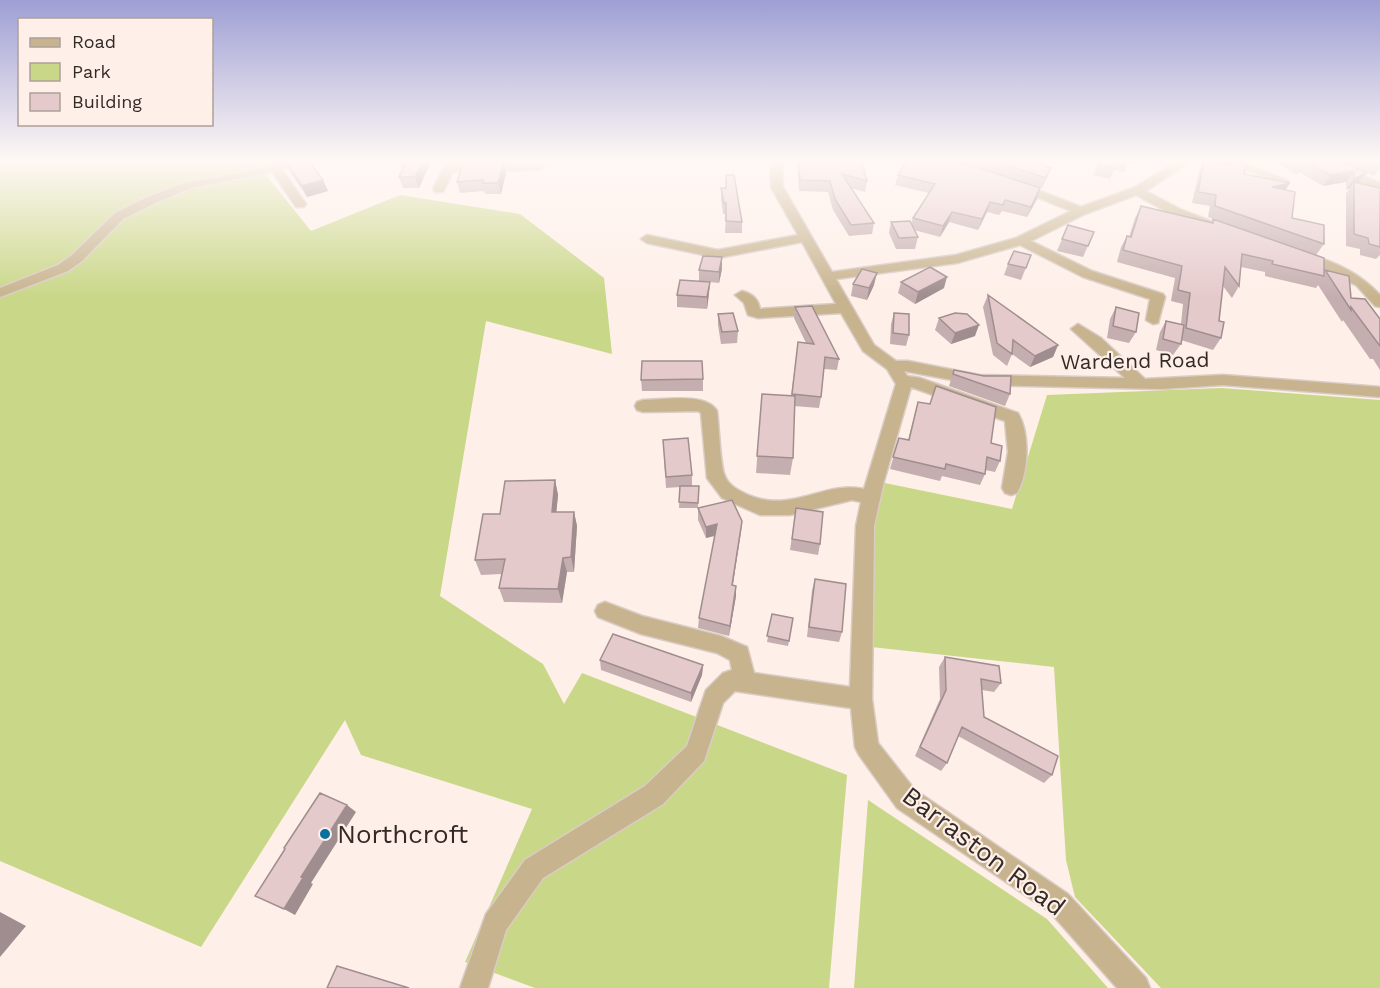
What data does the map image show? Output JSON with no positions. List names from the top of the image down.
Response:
{
  "streets": {
    "street": ["Wardend Road", "Barraston Road"]
  },
  "places": ["Northcroft"],
  "legend": ["Road", "Park", "Building"]
}
